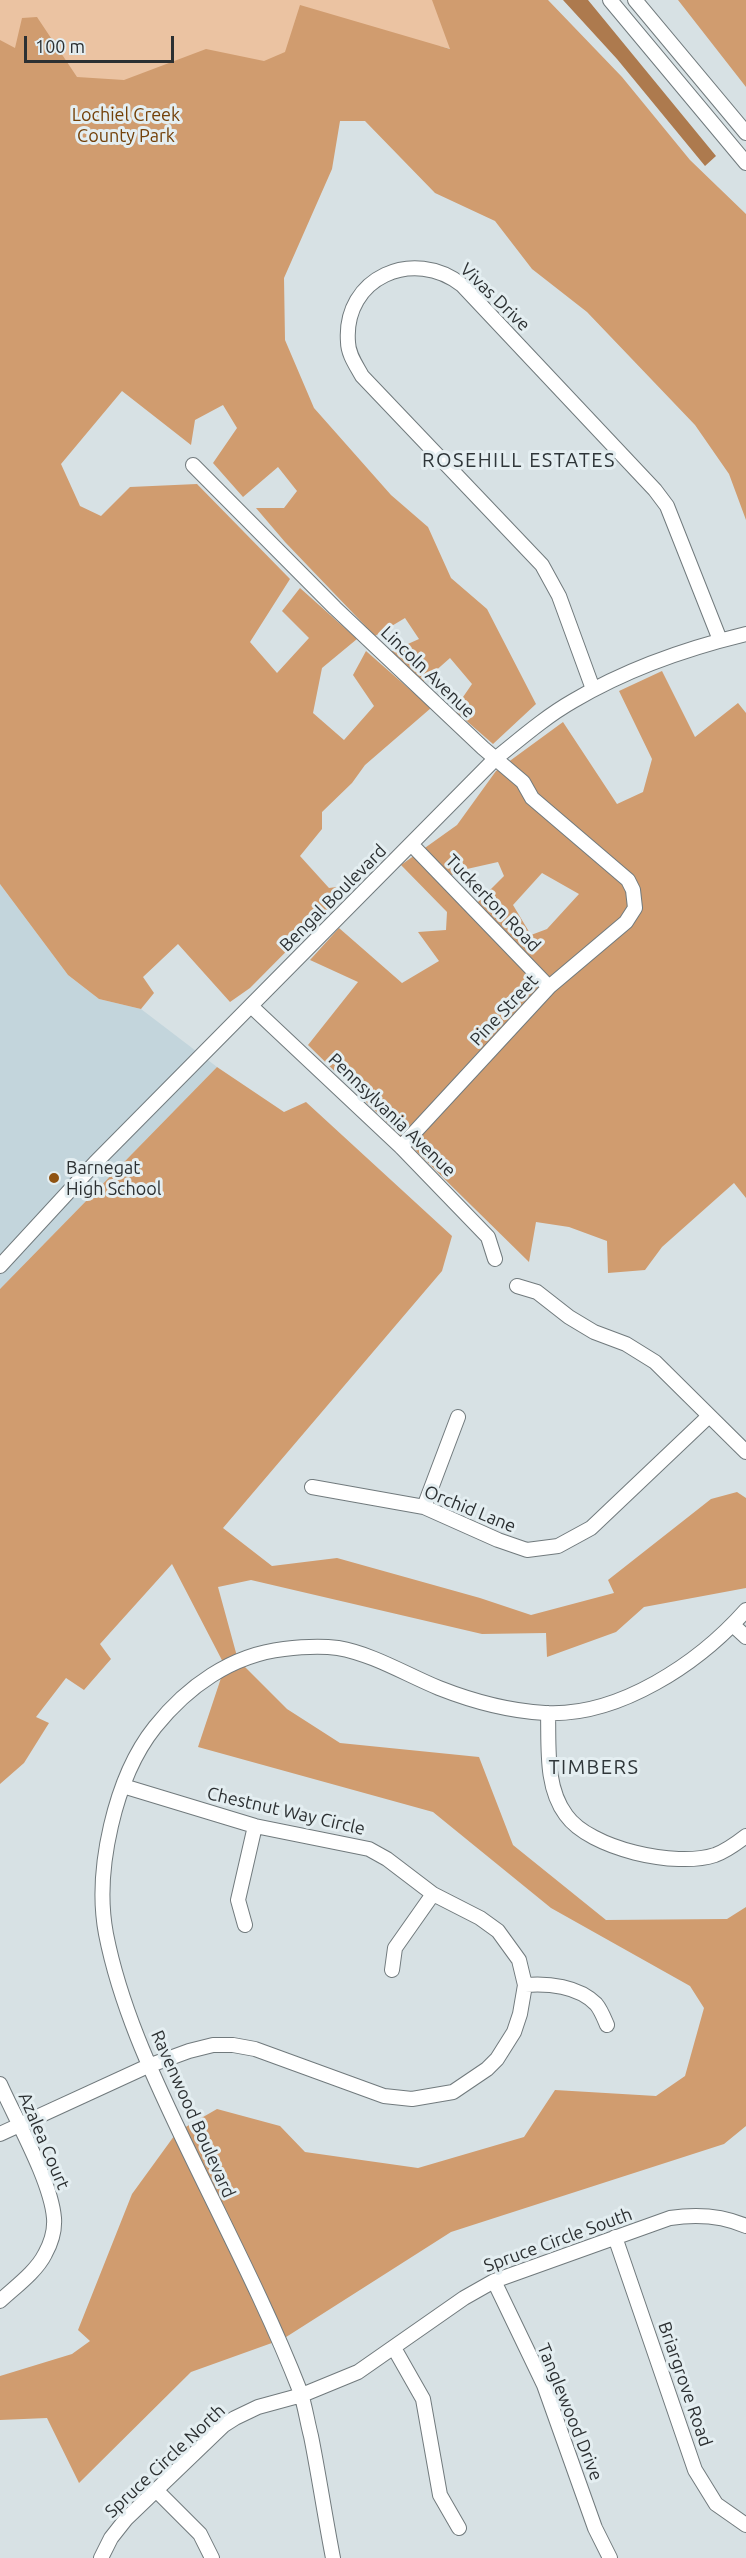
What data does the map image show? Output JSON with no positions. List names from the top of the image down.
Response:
{
  "streets": {
    "street": [
      "Vivas Drive",
      "Lincoln Avenue",
      "Bengal Boulevard",
      "Tuckerton Road",
      "Pine Street",
      "Pennsylvania Avenue",
      "Orchid Lane",
      "Chestnut Way Circle",
      "Ravenwood Boulevard",
      "Azalea Court",
      "Spruce Circle South",
      "Briargrove Road",
      "Tanglewood Drive",
      "Spruce Circle North"
    ]
  },
  "crossings": [
    ["Vivas Drive", "Bengal Boulevard"],
    ["Lincoln Avenue", "Bengal Boulevard"],
    ["Lincoln Avenue", "Pine Street"],
    ["Bengal Boulevard", "Tuckerton Road"],
    ["Bengal Boulevard", "Pennsylvania Avenue"],
    ["Tuckerton Road", "Pine Street"],
    ["Pine Street", "Pennsylvania Avenue"],
    ["Chestnut Way Circle", "Ravenwood Boulevard"],
    ["Chestnut Way Circle", "Azalea Court"],
    ["Ravenwood Boulevard", "Spruce Circle South"],
    ["Ravenwood Boulevard", "Spruce Circle North"],
    ["Spruce Circle South", "Briargrove Road"],
    ["Spruce Circle South", "Tanglewood Drive"],
    ["Spruce Circle South", "Spruce Circle North"]
  ],
  "districts": ["ROSEHILL ESTATES", "TIMBERS"],
  "parks": ["Lochiel Creek County Park"],
  "places": ["Barnegat High School"],
  "scale_bar": "100 m"
}
